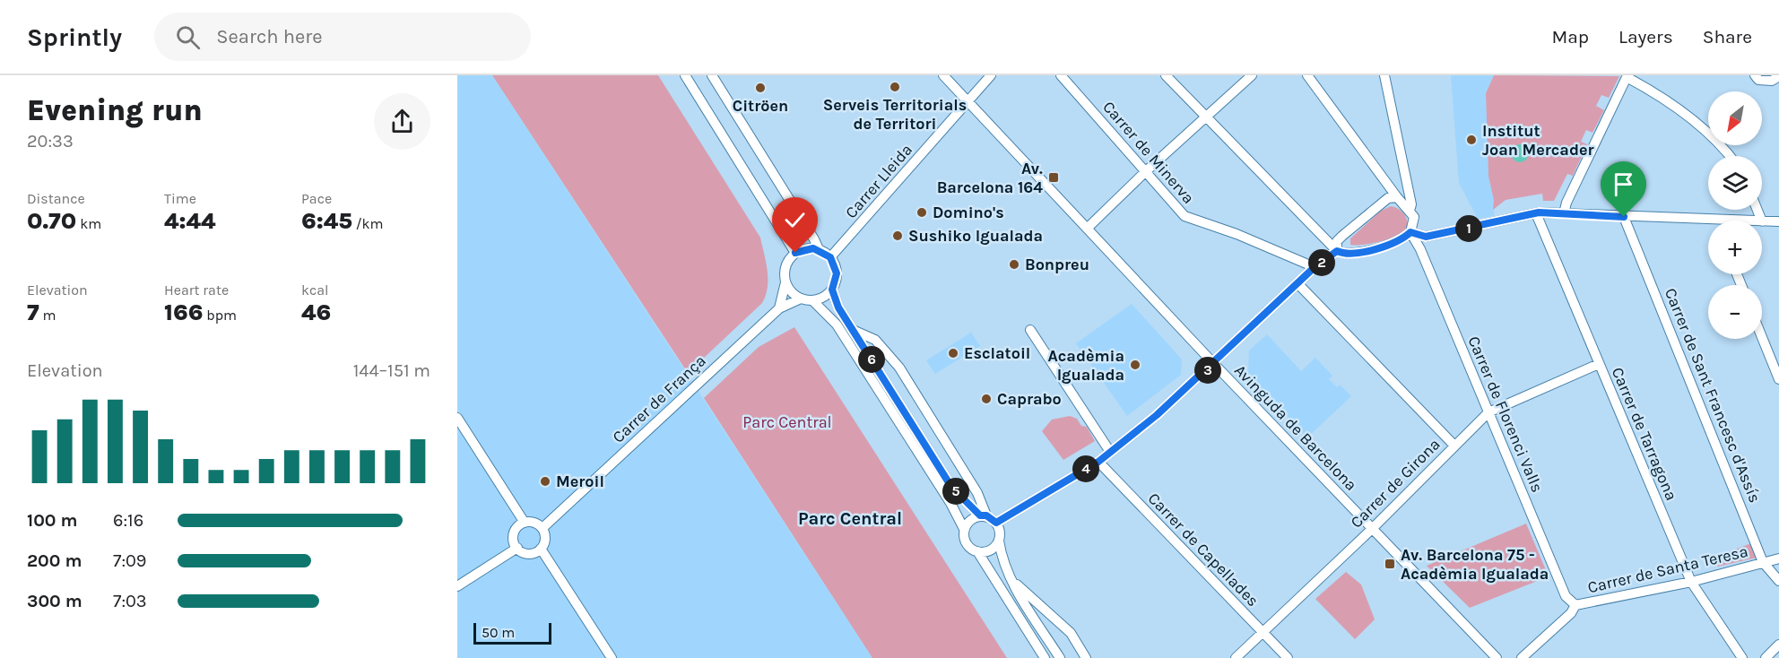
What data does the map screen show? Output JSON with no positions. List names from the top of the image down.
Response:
{
  "streets": {
    "street": [
      "Carrer de Minerva",
      "Carrer Lleida",
      "Carrer de Sant Francesc d'Assís",
      "Carrer de França",
      "Carrer de Florenci Valls",
      "Avinguda de Barcelona",
      "Carrer de Tarragona",
      "Carrer de Girona",
      "Carrer de Capellades",
      "Carrer de Santa Teresa"
    ]
  },
  "crossings": [
    ["Carrer Lleida", "Carrer de França"],
    ["Carrer Lleida", "Avinguda de Barcelona"],
    ["Carrer de Sant Francesc d'Assís", "Carrer de Santa Teresa"],
    ["Carrer de Florenci Valls", "Carrer de Girona"],
    ["Carrer de Florenci Valls", "Carrer de Santa Teresa"],
    ["Avinguda de Barcelona", "Carrer de Girona"],
    ["Carrer de Tarragona", "Carrer de Girona"],
    ["Carrer de Tarragona", "Carrer de Santa Teresa"],
    ["Carrer de Girona", "Carrer de Capellades"]
  ],
  "districts": ["Parc Central"],
  "parks": ["Parc Central"],
  "places": {
    "other": [
      "Serveis Territorials de Territori",
      "Citröen",
      "Institut Joan Mercader",
      "Domino's",
      "Sushiko Igualada",
      "Bonpreu",
      "Esclatoil",
      "Acadèmia Igualada",
      "Caprabo",
      "Meroil"
    ],
    "transit": ["Av. Barcelona 164", "Av. Barcelona 75 - Acadèmia Igualada"]
  },
  "scale_bar": "50 m",
  "north": "bottom left",
  "page": {
    "header": "Sprintly",
    "search": "Search here",
    "nav": ["Map", "Layers", "Share"],
    "heading": ["Evening run", "20:33"],
    "map_buttons": ["+", "−"],
    "stats": [
      ["Distance", "0.70 km"],
      ["Time", "4:44"],
      ["Pace", "6:45 /km"],
      ["Elevation", "7 m"],
      ["Heart rate", "166 bpm"],
      ["kcal", "46"]
    ],
    "pins": [
      "1",
      "2",
      "6",
      "3",
      "4",
      "5"
    ],
    "chart": ["Elevation", "144–151 m"],
    "list": [
      {
        "name": "100 m",
        "note": "6:16"
      },
      {
        "name": "200 m",
        "note": "7:09"
      },
      {
        "name": "300 m",
        "note": "7:03"
      }
    ],
    "scale": "50 m"
  }
}
